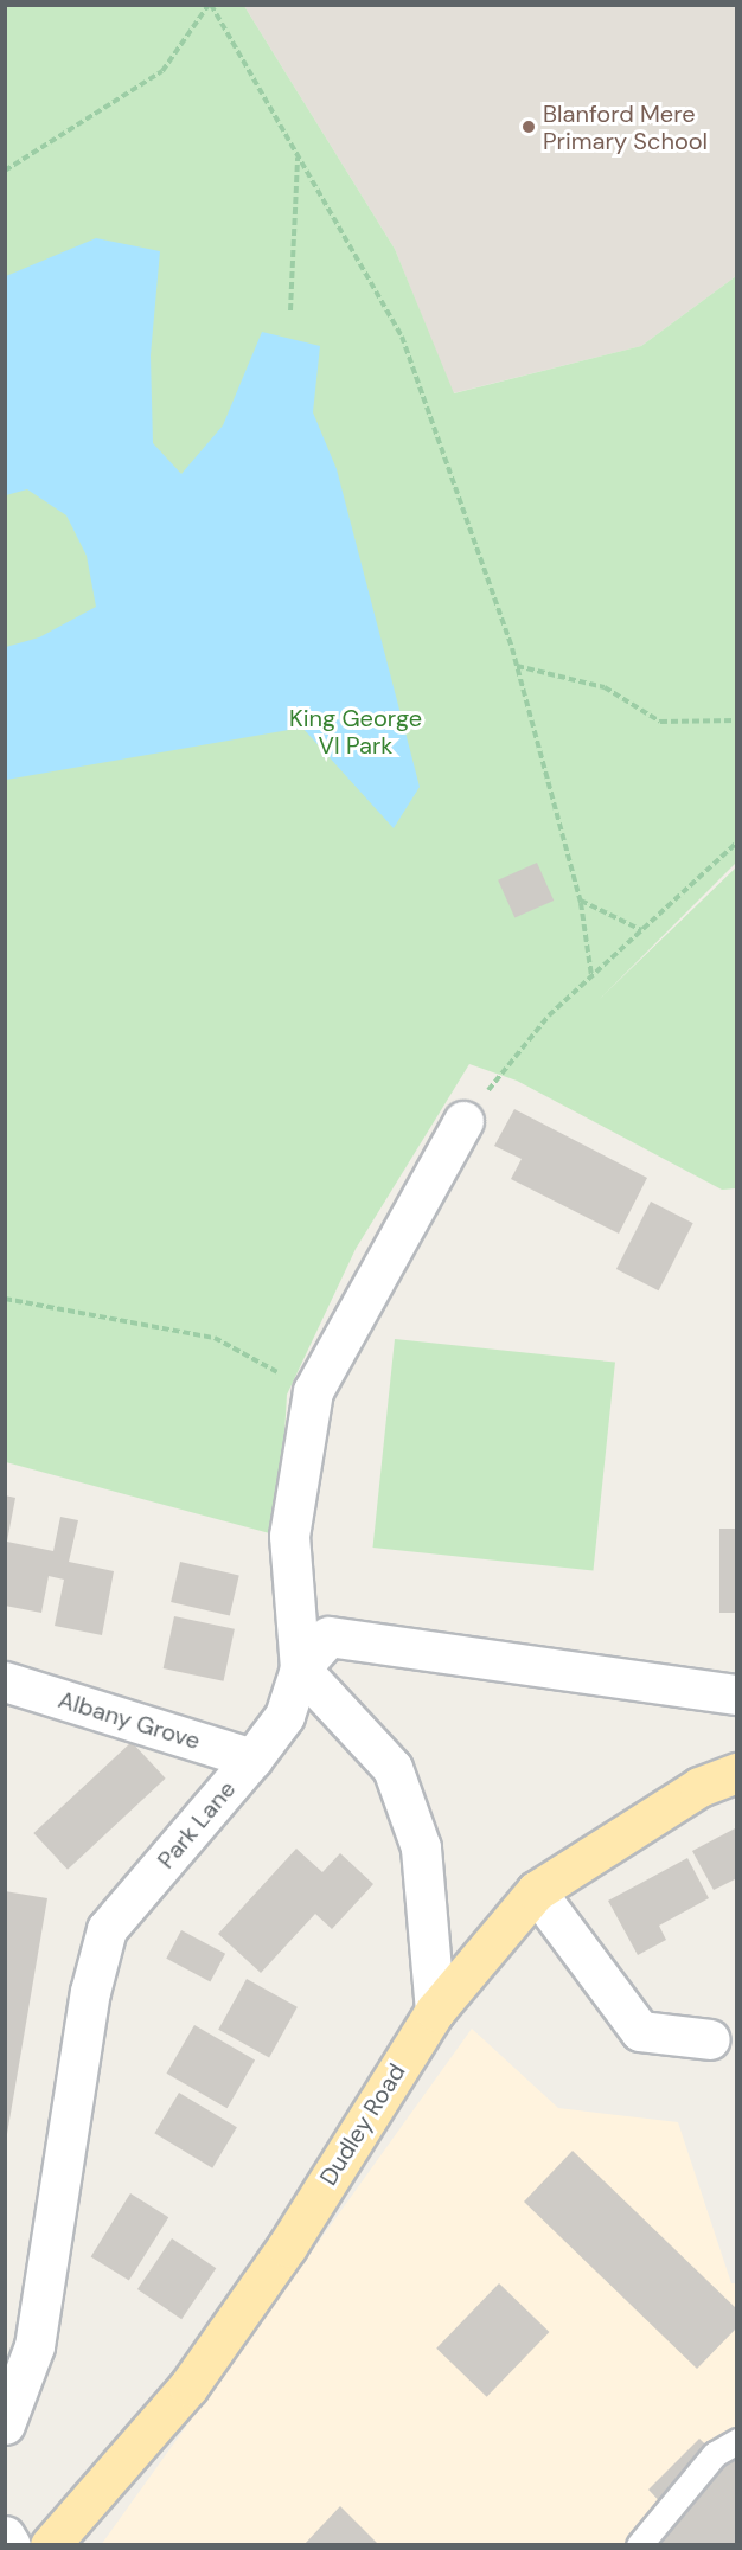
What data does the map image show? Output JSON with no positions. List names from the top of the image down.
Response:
{
  "streets": {
    "main road": ["Dudley Road"],
    "street": ["Albany Grove", "Park Lane"]
  },
  "crossings": [
    ["Albany Grove", "Park Lane"]
  ],
  "parks": ["King George VI Park"],
  "places": ["Blanford Mere Primary School"]
}
